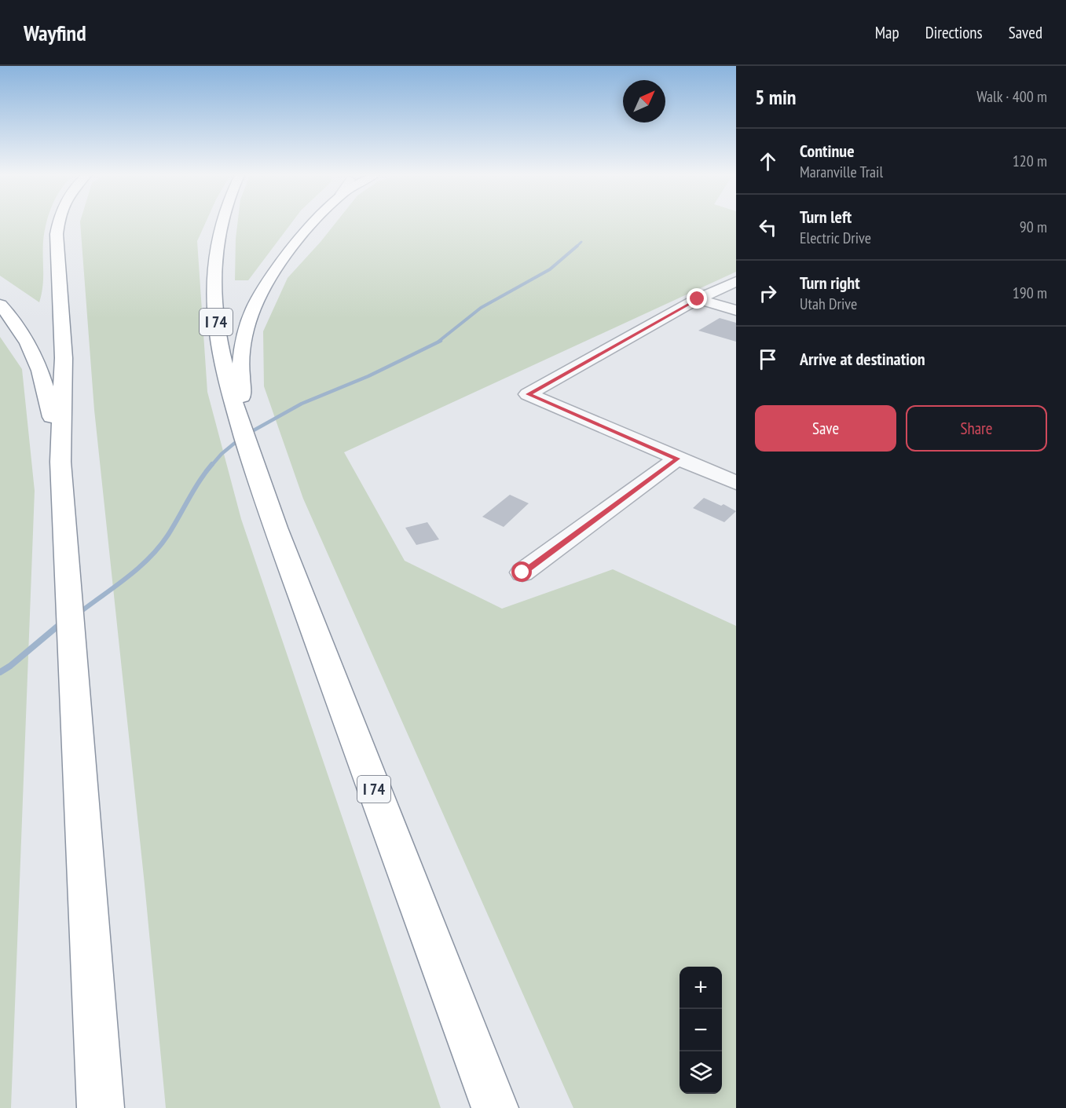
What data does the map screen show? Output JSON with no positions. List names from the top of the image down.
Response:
{
  "streets": {
    "highway": ["I 74"]
  },
  "north": "top right",
  "page": {
    "header": "Wayfind",
    "nav": ["Map", "Directions", "Saved"],
    "heading": ["5 min", "Walk · 400 m"],
    "list": [
      ["Continue", "Maranville Trail", "120 m"],
      ["Turn left", "Electric Drive", "90 m"],
      ["Turn right", "Utah Drive", "190 m"],
      "Arrive at destination"
    ],
    "buttons": ["Save", "Share"],
    "map_buttons": ["+", "−"]
  }
}
